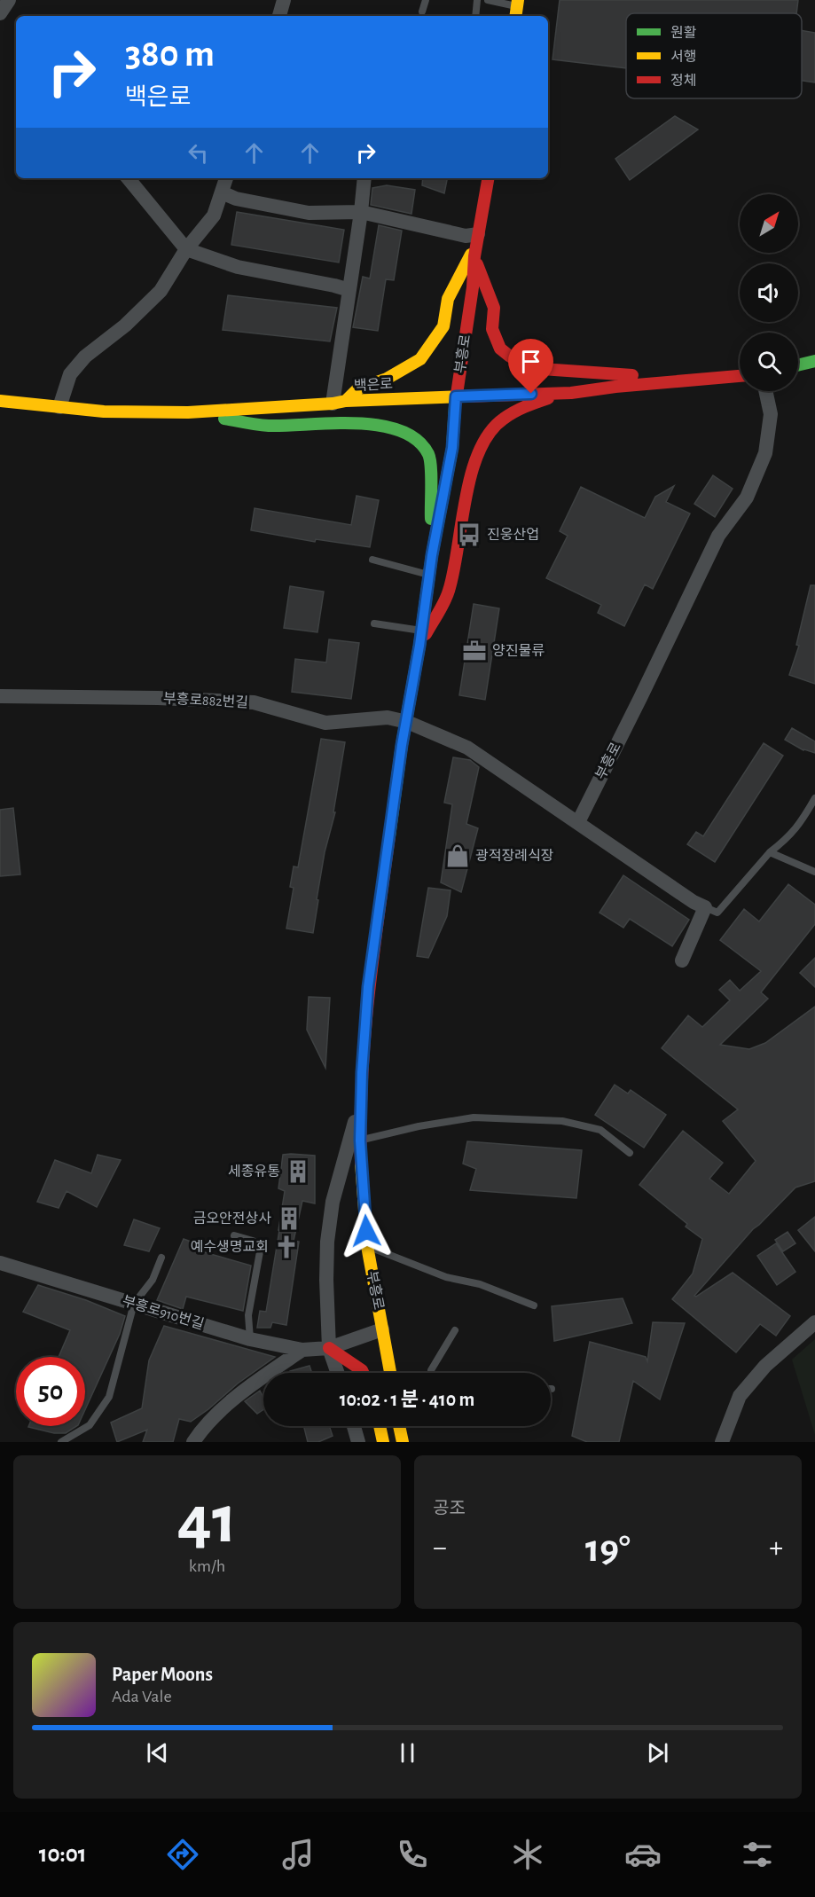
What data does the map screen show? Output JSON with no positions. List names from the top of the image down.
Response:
{
  "streets": {
    "main road": ["부흥로", "백은로"],
    "street": ["부흥로882번길", "부흥로910번길"]
  },
  "crossings": [
    ["부흥로", "백은로"],
    ["부흥로", "부흥로882번길"],
    ["부흥로", "부흥로910번길"]
  ],
  "places": {
    "bus stop": ["진웅산업"],
    "office": ["양진물류"],
    "shop": ["광적장례식장"],
    "building": ["세종유통", "금오안전상사"],
    "church": ["예수생명교회"]
  },
  "legend": ["원활", "서행", "정체"],
  "north": "top right",
  "page": {
    "turn": ["380 m", "백은로"],
    "limit": "50",
    "trip": "10:02 · 1 분 · 410 m",
    "tile": [
      ["41", "km/h"],
      "공조"
    ],
    "heat": ["−", "19°", "+"],
    "song": ["Paper Moons", "Ada Vale"],
    "tabs": "10:01"
  }
}
